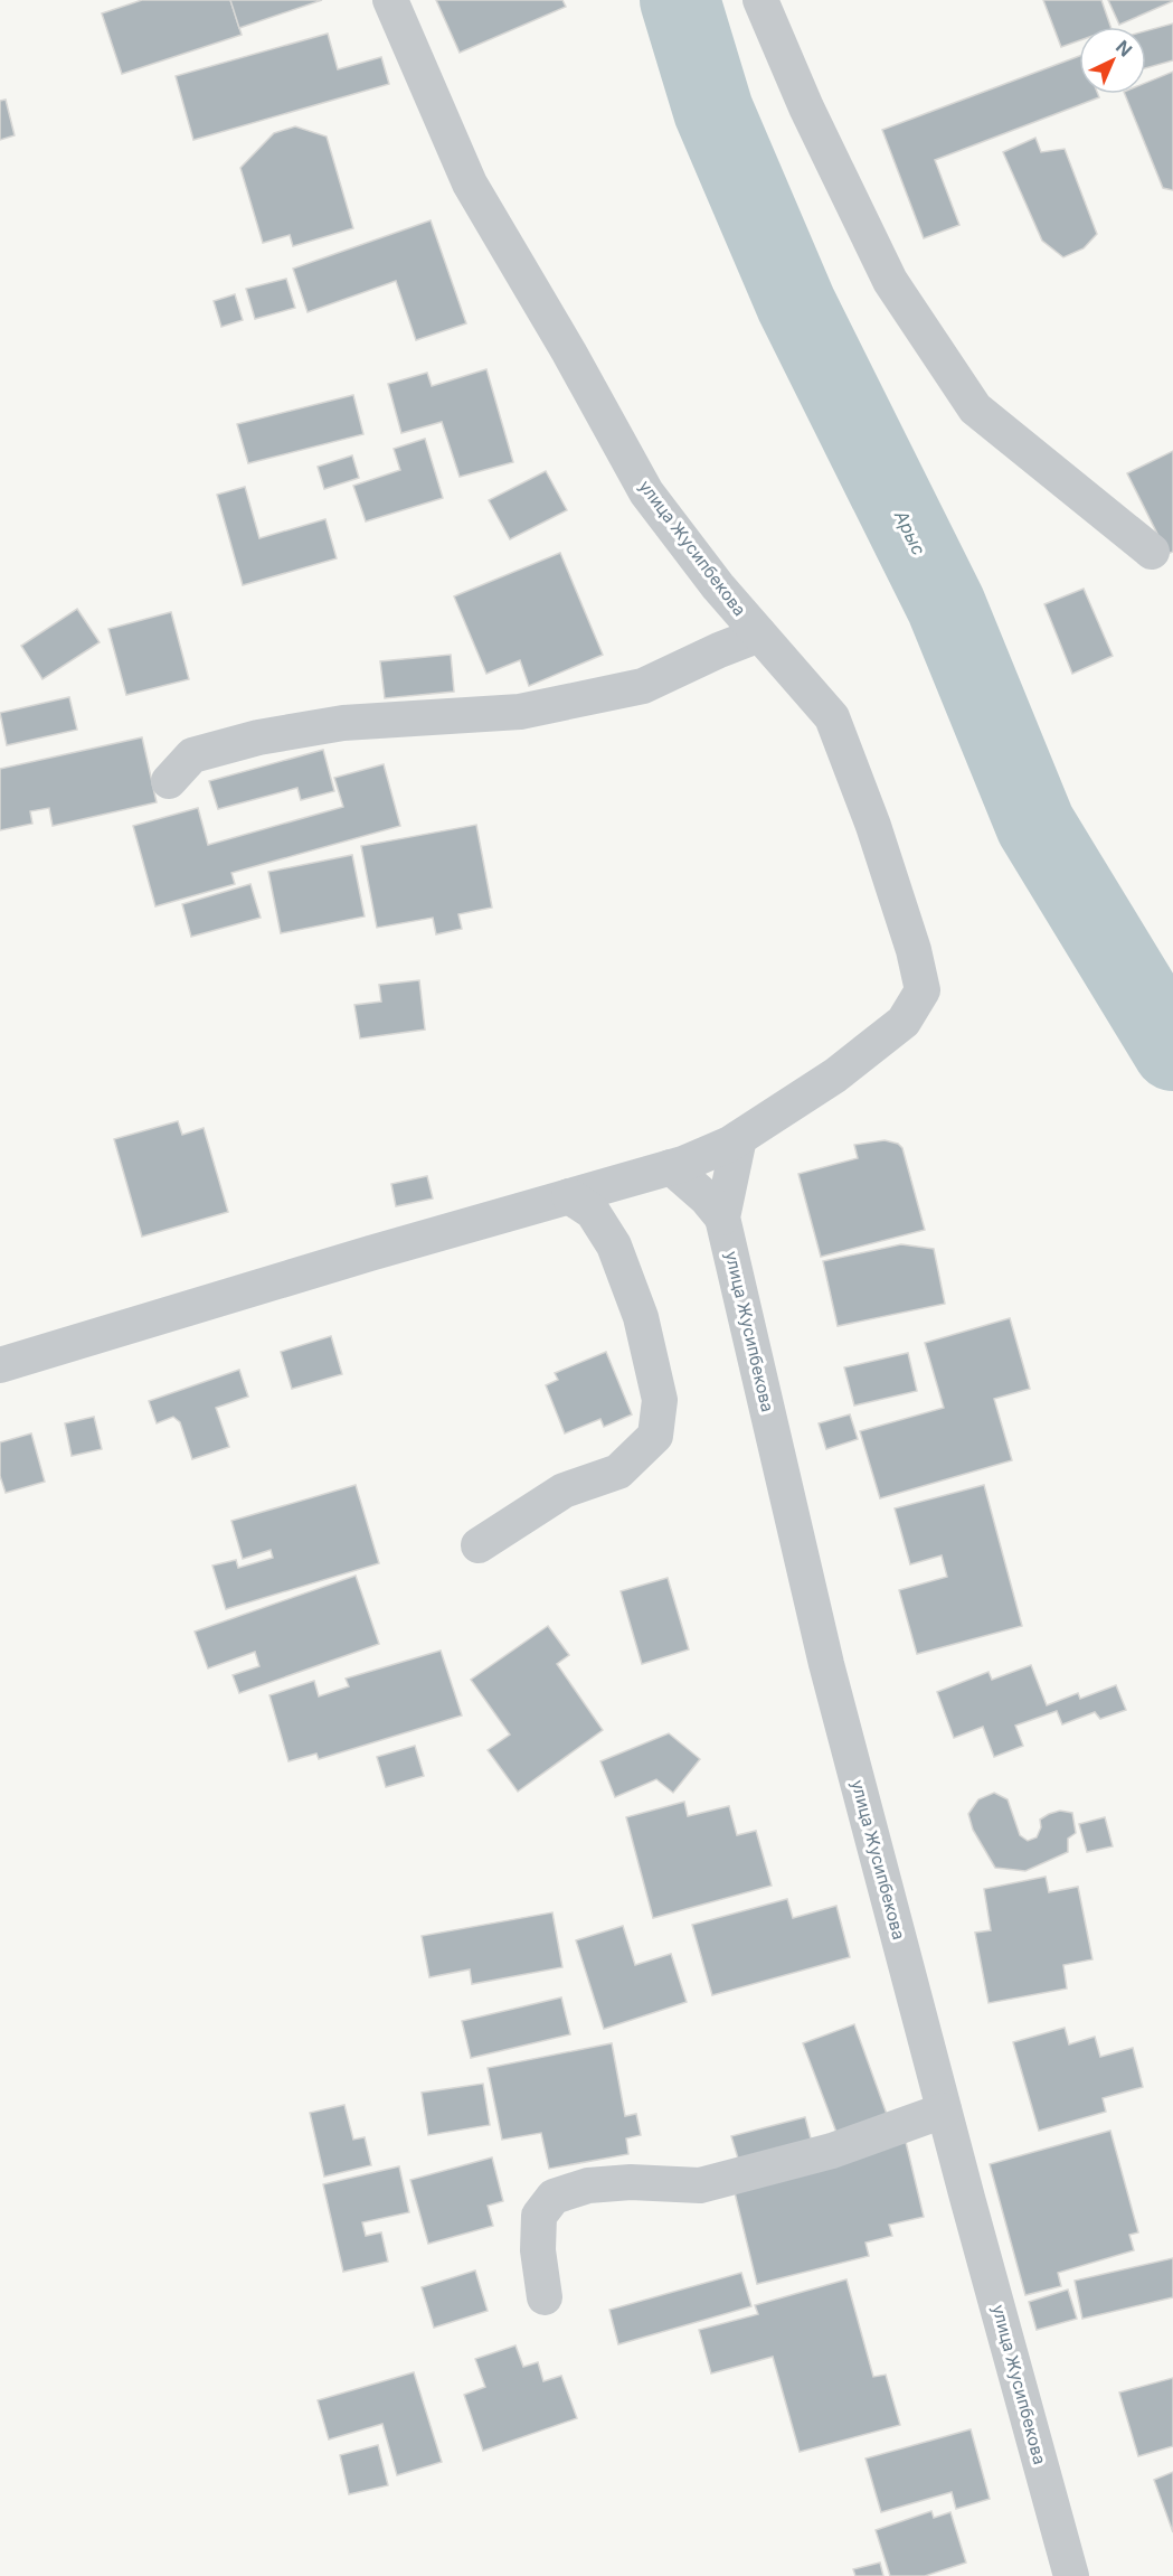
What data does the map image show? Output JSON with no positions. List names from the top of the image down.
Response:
{
  "streets": {
    "street": ["улица Жусипбекова"]
  },
  "water": ["Арыс"],
  "north": "top right"
}
